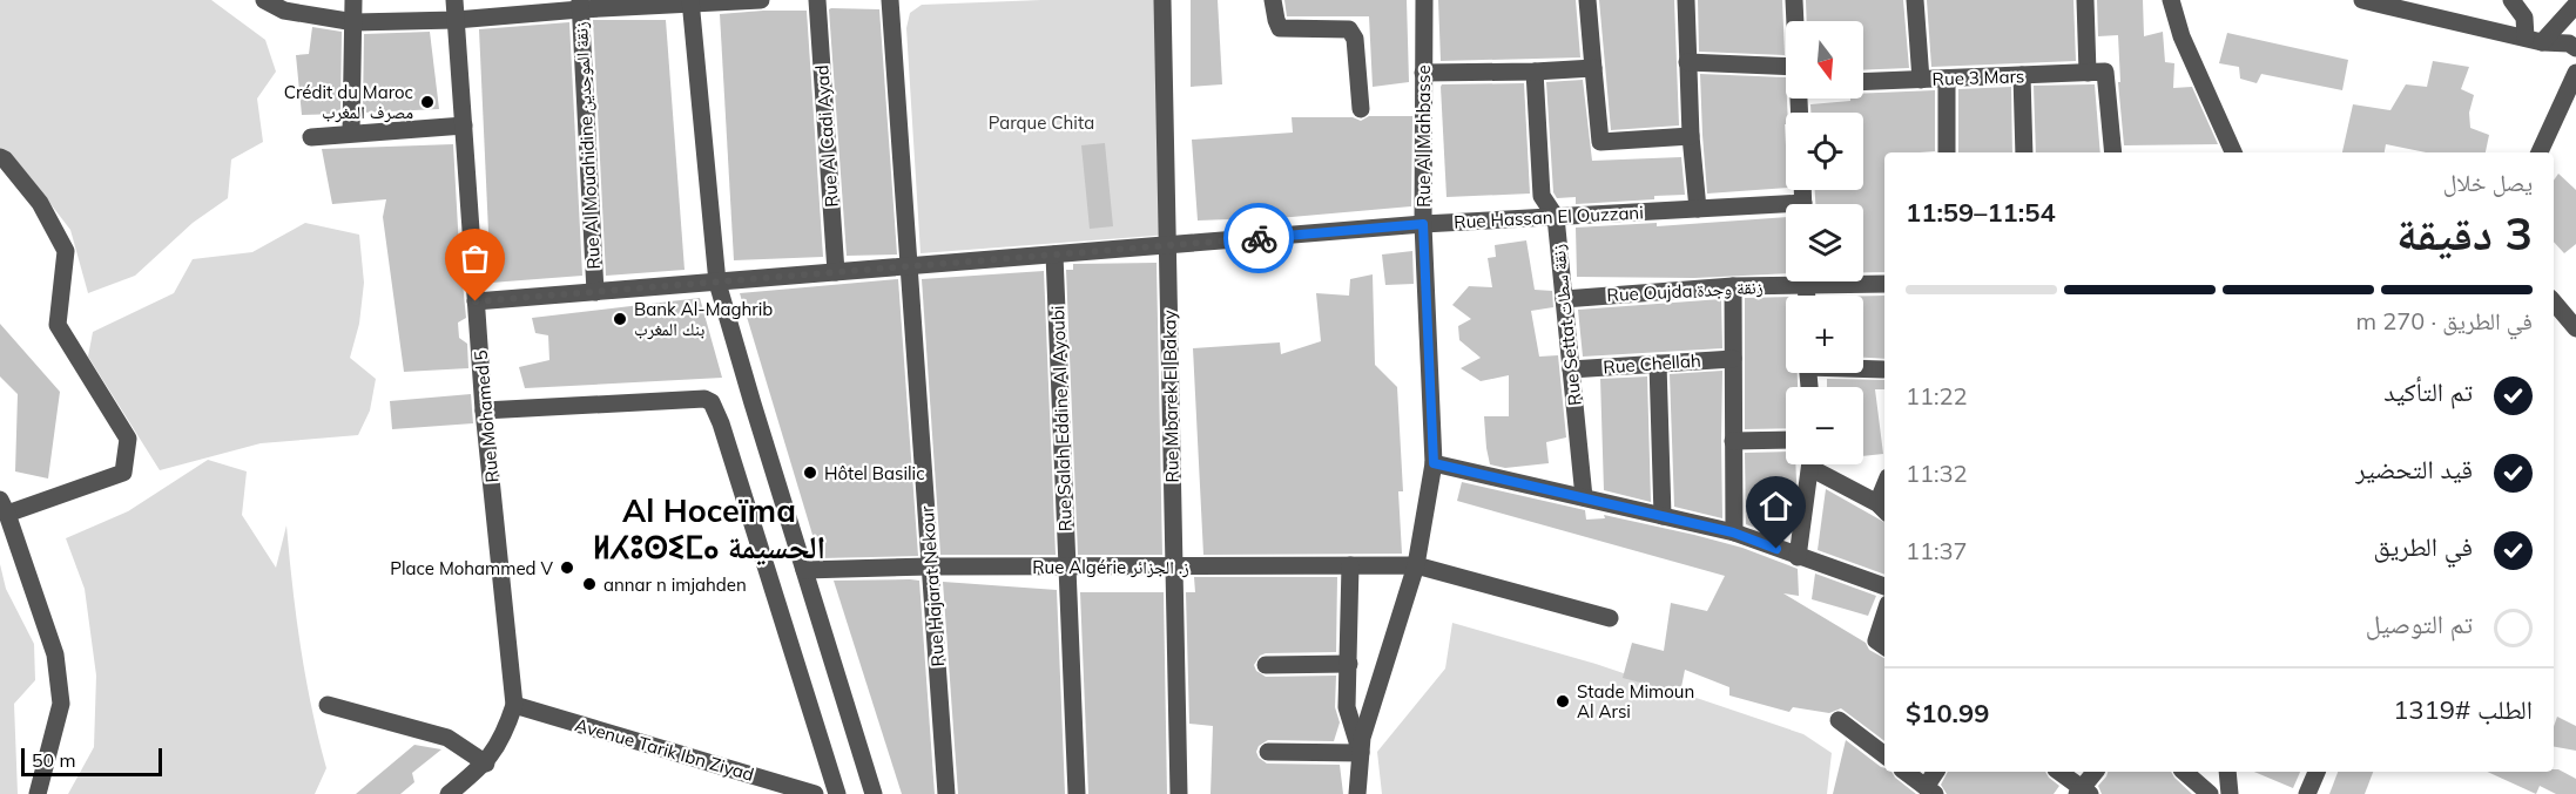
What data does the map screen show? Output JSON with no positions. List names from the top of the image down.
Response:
{
  "streets": {
    "street": [
      "Rue 3 Mars",
      "Rue Al Cadi Ayad",
      "Rue Al Mahbasse",
      "Rue Al Mouahidine زنقة الموحدين",
      "Rue Hassan El Ouzzani",
      "Rue Oujda زنقة وجدة",
      "Rue Settat زنقة سطات",
      "Rue Chellah",
      "Rue Mbarek El Bakay",
      "Rue Mohamed 5",
      "Rue Salah Eddine Al Ayoubi",
      "Rue Algérie ز. الجزائر",
      "Rue Hajarat Nekour",
      "Avenue Tarik Ibn Ziyad"
    ]
  },
  "crossings": [
    ["Rue Al Cadi Ayad", "Rue Hassan El Ouzzani"],
    ["Rue Al Mahbasse", "Rue Hassan El Ouzzani"],
    ["Rue Al Mahbasse", "Rue Algérie ز. الجزائر"],
    ["Rue Al Mouahidine زنقة الموحدين", "Rue Hassan El Ouzzani"],
    ["Rue Hassan El Ouzzani", "Rue Settat زنقة سطات"],
    ["Rue Hassan El Ouzzani", "Rue Mbarek El Bakay"],
    ["Rue Hassan El Ouzzani", "Rue Mohamed 5"],
    ["Rue Hassan El Ouzzani", "Rue Salah Eddine Al Ayoubi"],
    ["Rue Hassan El Ouzzani", "Rue Hajarat Nekour"],
    ["Rue Oujda زنقة وجدة", "Rue Settat زنقة سطات"],
    ["Rue Settat زنقة سطات", "Rue Chellah"],
    ["Rue Mbarek El Bakay", "Rue Algérie ز. الجزائر"],
    ["Rue Mohamed 5", "Avenue Tarik Ibn Ziyad"],
    ["Rue Salah Eddine Al Ayoubi", "Rue Algérie ز. الجزائر"],
    ["Rue Algérie ز. الجزائر", "Rue Hajarat Nekour"]
  ],
  "districts": ["Al Hoceïma ⵍⵃⵓⵙⵉⵎⴰ الحسيمة"],
  "parks": ["Parque Chita"],
  "places": [
    "Crédit du Maroc مصرف المغرب",
    "Bank Al-Maghrib بنك المغرب",
    "Hôtel Basilic",
    "Place Mohammed V",
    "annar n imjahden",
    "Stade Mimoun Al Arsi"
  ],
  "scale_bar": "50 m",
  "north": "bottom",
  "page": {
    "map_buttons": ["+", "−"],
    "heading": ["3 دقيقة", "يصل خلال", "11:54–11:59"],
    "panel": ["الطلب #1319", "$10.99"],
    "bar": "في الطريق · 270 m",
    "list": [
      ["تم التأكيد", "11:22"],
      ["قيد التحضير", "11:32"],
      ["في الطريق", "11:37"],
      "تم التوصيل"
    ],
    "scale": "50 m"
  }
}
